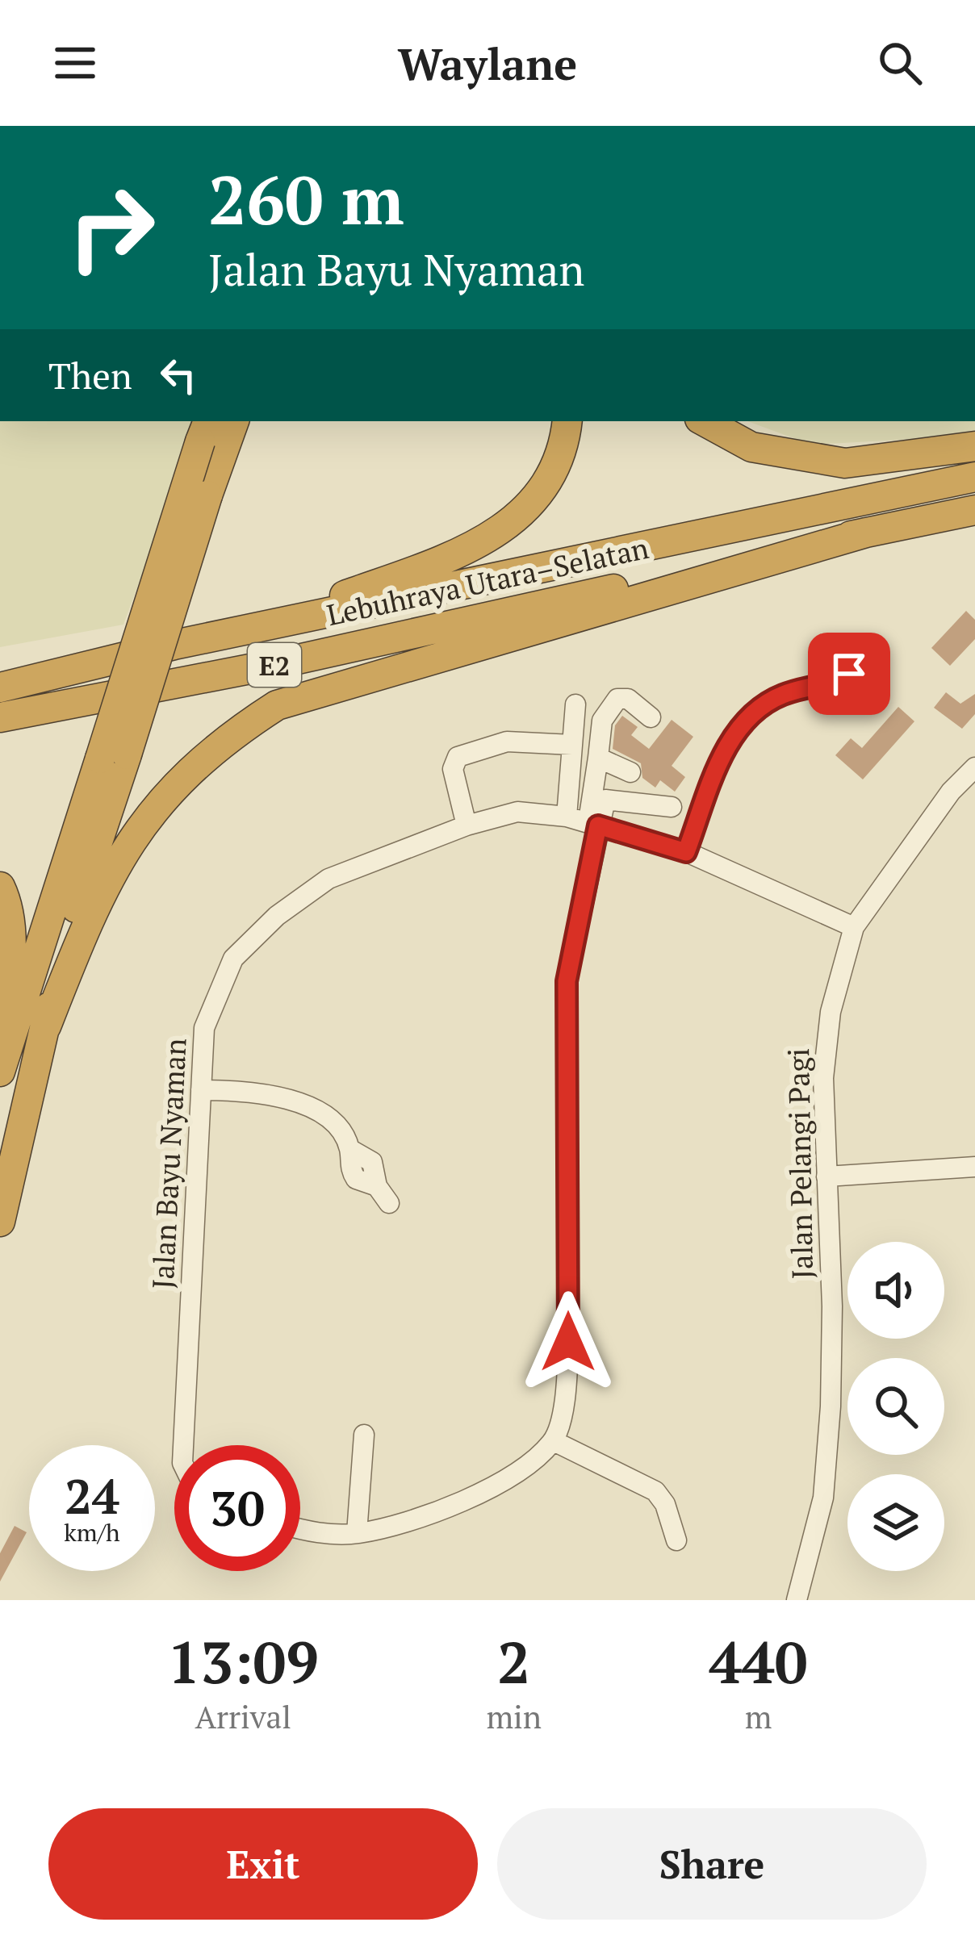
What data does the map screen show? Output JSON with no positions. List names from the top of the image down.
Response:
{
  "streets": {
    "highway": ["Lebuhraya Utara–Selatan", "E2"],
    "street": ["Jalan Bayu Nyaman", "Jalan Pelangi Pagi"]
  },
  "crossings": [
    ["Jalan Bayu Nyaman", "Jalan Pelangi Pagi"]
  ],
  "page": {
    "header": "Waylane",
    "turn": ["260 m", "Jalan Bayu Nyaman"],
    "then": "Then",
    "speed": "24 km/h",
    "limit": "30",
    "eta": [
      "13:09",
      "Arrival",
      "2",
      "min",
      "440",
      "m"
    ],
    "buttons": ["Exit", "Share"]
  }
}
